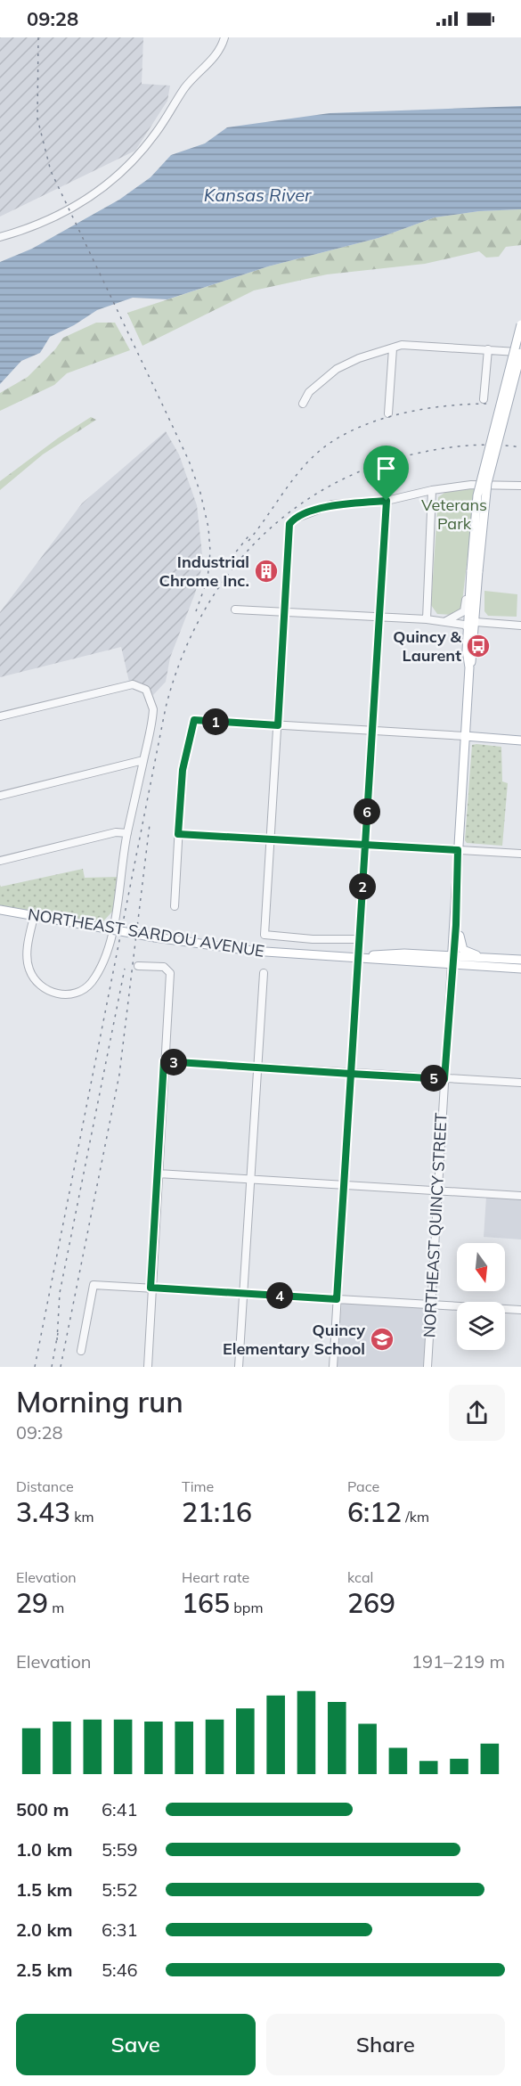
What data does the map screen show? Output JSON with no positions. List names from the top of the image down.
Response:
{
  "streets": {
    "main road": ["NORTHEAST SARDOU AVENUE", "NORTHEAST QUINCY STREET"]
  },
  "crossings": [
    ["NORTHEAST SARDOU AVENUE", "NORTHEAST QUINCY STREET"]
  ],
  "water": ["Kansas River"],
  "parks": ["Veterans Park"],
  "places": {
    "building": ["Industrial Chrome Inc."],
    "bus stop": ["Quincy & Laurent"],
    "school or university": ["Quincy Elementary School"]
  },
  "north": "bottom",
  "page": {
    "status": "09:28",
    "pins": [
      "1",
      "6",
      "2",
      "3",
      "5",
      "4"
    ],
    "heading": ["Morning run", "09:28"],
    "stats": [
      ["Distance", "3.43 km"],
      ["Time", "21:16"],
      ["Pace", "6:12 /km"],
      ["Elevation", "29 m"],
      ["Heart rate", "165 bpm"],
      ["kcal", "269"]
    ],
    "chart": ["Elevation", "191–219 m"],
    "list": [
      {
        "name": "500 m",
        "note": "6:41"
      },
      {
        "name": "1.0 km",
        "note": "5:59"
      },
      {
        "name": "1.5 km",
        "note": "5:52"
      },
      {
        "name": "2.0 km",
        "note": "6:31"
      },
      {
        "name": "2.5 km",
        "note": "5:46"
      }
    ],
    "buttons": ["Save", "Share"]
  }
}
